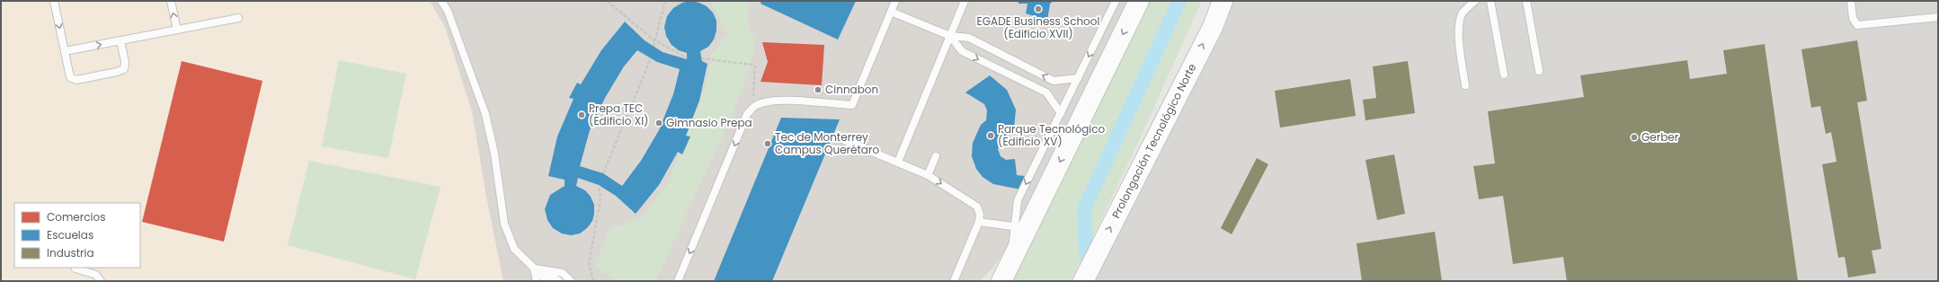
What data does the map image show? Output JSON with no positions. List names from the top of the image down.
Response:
{
  "streets": {
    "main road": ["Prolongación Tecnológico Norte"]
  },
  "places": [
    "EGADE Business School (Edificio XVII)",
    "Cinnabon",
    "Prepa TEC (Edificio XI)",
    "Gimnasio Prepa",
    "Parque Tecnológico (Edificio XV)",
    "Gerber",
    "Tec de Monterrey Campus Querétaro"
  ],
  "legend": ["Comercios", "Escuelas", "Industria"]
}
